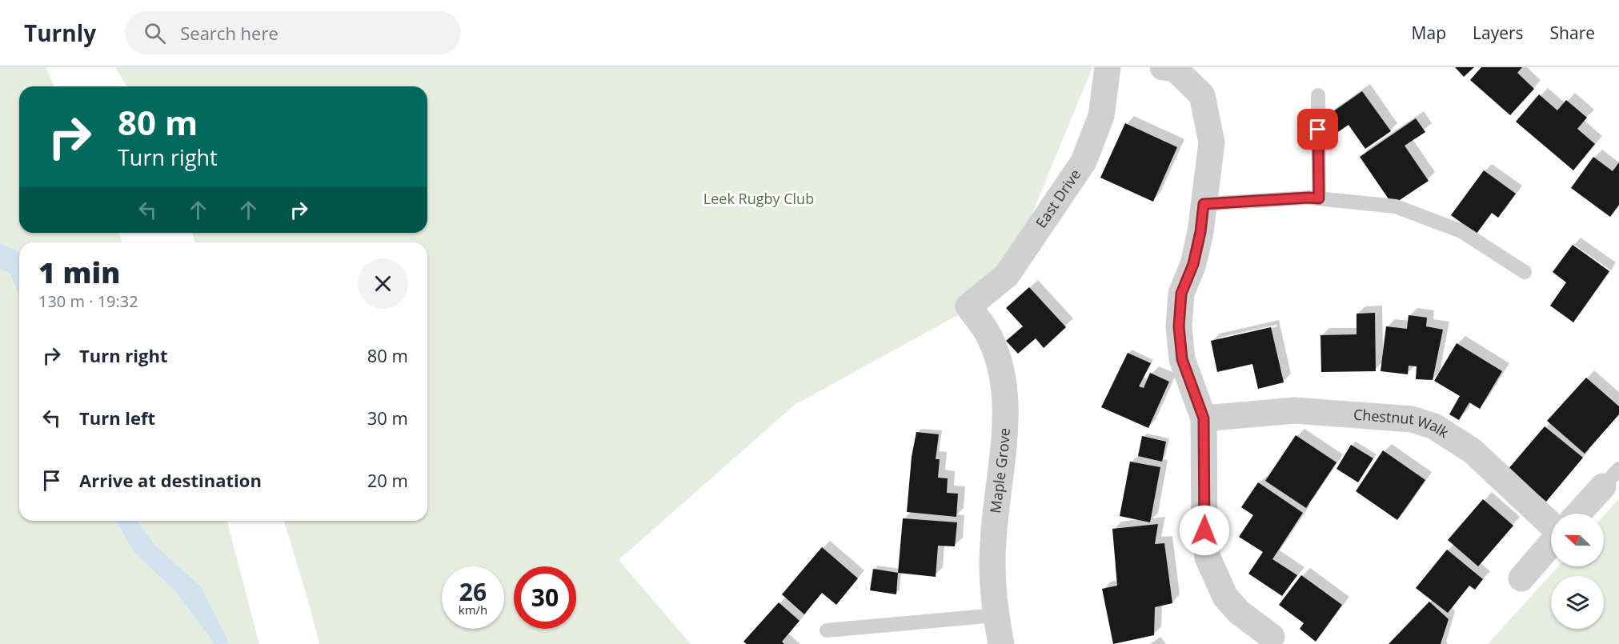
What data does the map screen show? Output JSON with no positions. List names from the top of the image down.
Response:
{
  "streets": {
    "street": ["East Drive", "Chestnut Walk", "Maple Grove"]
  },
  "crossings": [
    ["East Drive", "Maple Grove"]
  ],
  "parks": ["Leek Rugby Club"],
  "north": "left",
  "page": {
    "header": "Turnly",
    "search": "Search here",
    "nav": ["Map", "Layers", "Share"],
    "turn": ["80 m", "Turn right"],
    "heading": ["1 min", "130 m · 19:32"],
    "list": [
      {
        "name": "Turn right",
        "value": "80 m"
      },
      {
        "name": "Turn left",
        "value": "30 m"
      },
      {
        "name": "Arrive at destination",
        "value": "20 m"
      }
    ],
    "speed": "26 km/h",
    "limit": "30"
  }
}
